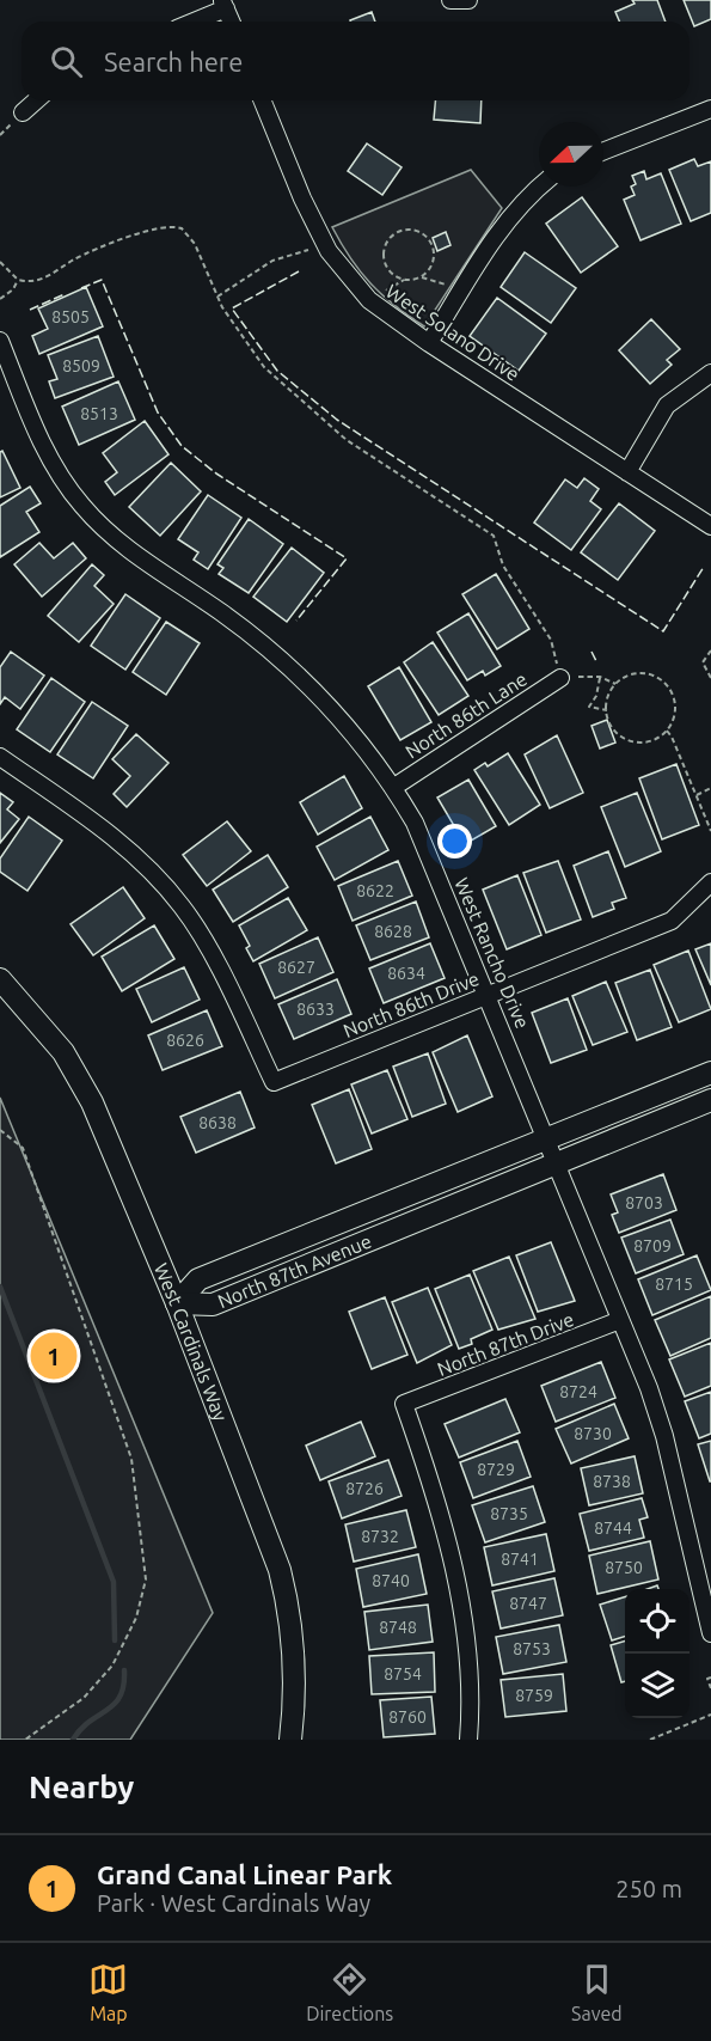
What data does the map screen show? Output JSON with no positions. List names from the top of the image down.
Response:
{
  "streets": {
    "street": [
      "West Solano Drive",
      "North 86th Lane",
      "West Rancho Drive",
      "North 86th Drive",
      "North 87th Avenue",
      "West Cardinals Way",
      "North 87th Drive"
    ]
  },
  "crossings": [
    ["North 86th Lane", "West Rancho Drive"],
    ["West Rancho Drive", "North 86th Drive"],
    ["West Rancho Drive", "North 87th Avenue"],
    ["West Rancho Drive", "North 87th Drive"],
    ["North 87th Avenue", "West Cardinals Way"]
  ],
  "house_numbers": [
    "8505",
    "8509",
    "8513",
    "8622",
    "8628",
    "8627",
    "8634",
    "8633",
    "8626",
    "8638",
    "8703",
    "8709",
    "8715",
    "8724",
    "8730",
    "8729",
    "8738",
    "8726",
    "8735",
    "8744",
    "8732",
    "8741",
    "8750",
    "8740",
    "8747",
    "8748",
    "8753",
    "8754",
    "8759",
    "8760"
  ],
  "north": "left",
  "page": {
    "search": "Search here",
    "pins": "1",
    "heading": "Nearby",
    "list": [
      {
        "mark": "1",
        "name": "Grand Canal Linear Park",
        "note": "Park · West Cardinals Way",
        "value": "250 m"
      }
    ],
    "nav": ["Map", "Directions", "Saved"]
  }
}
